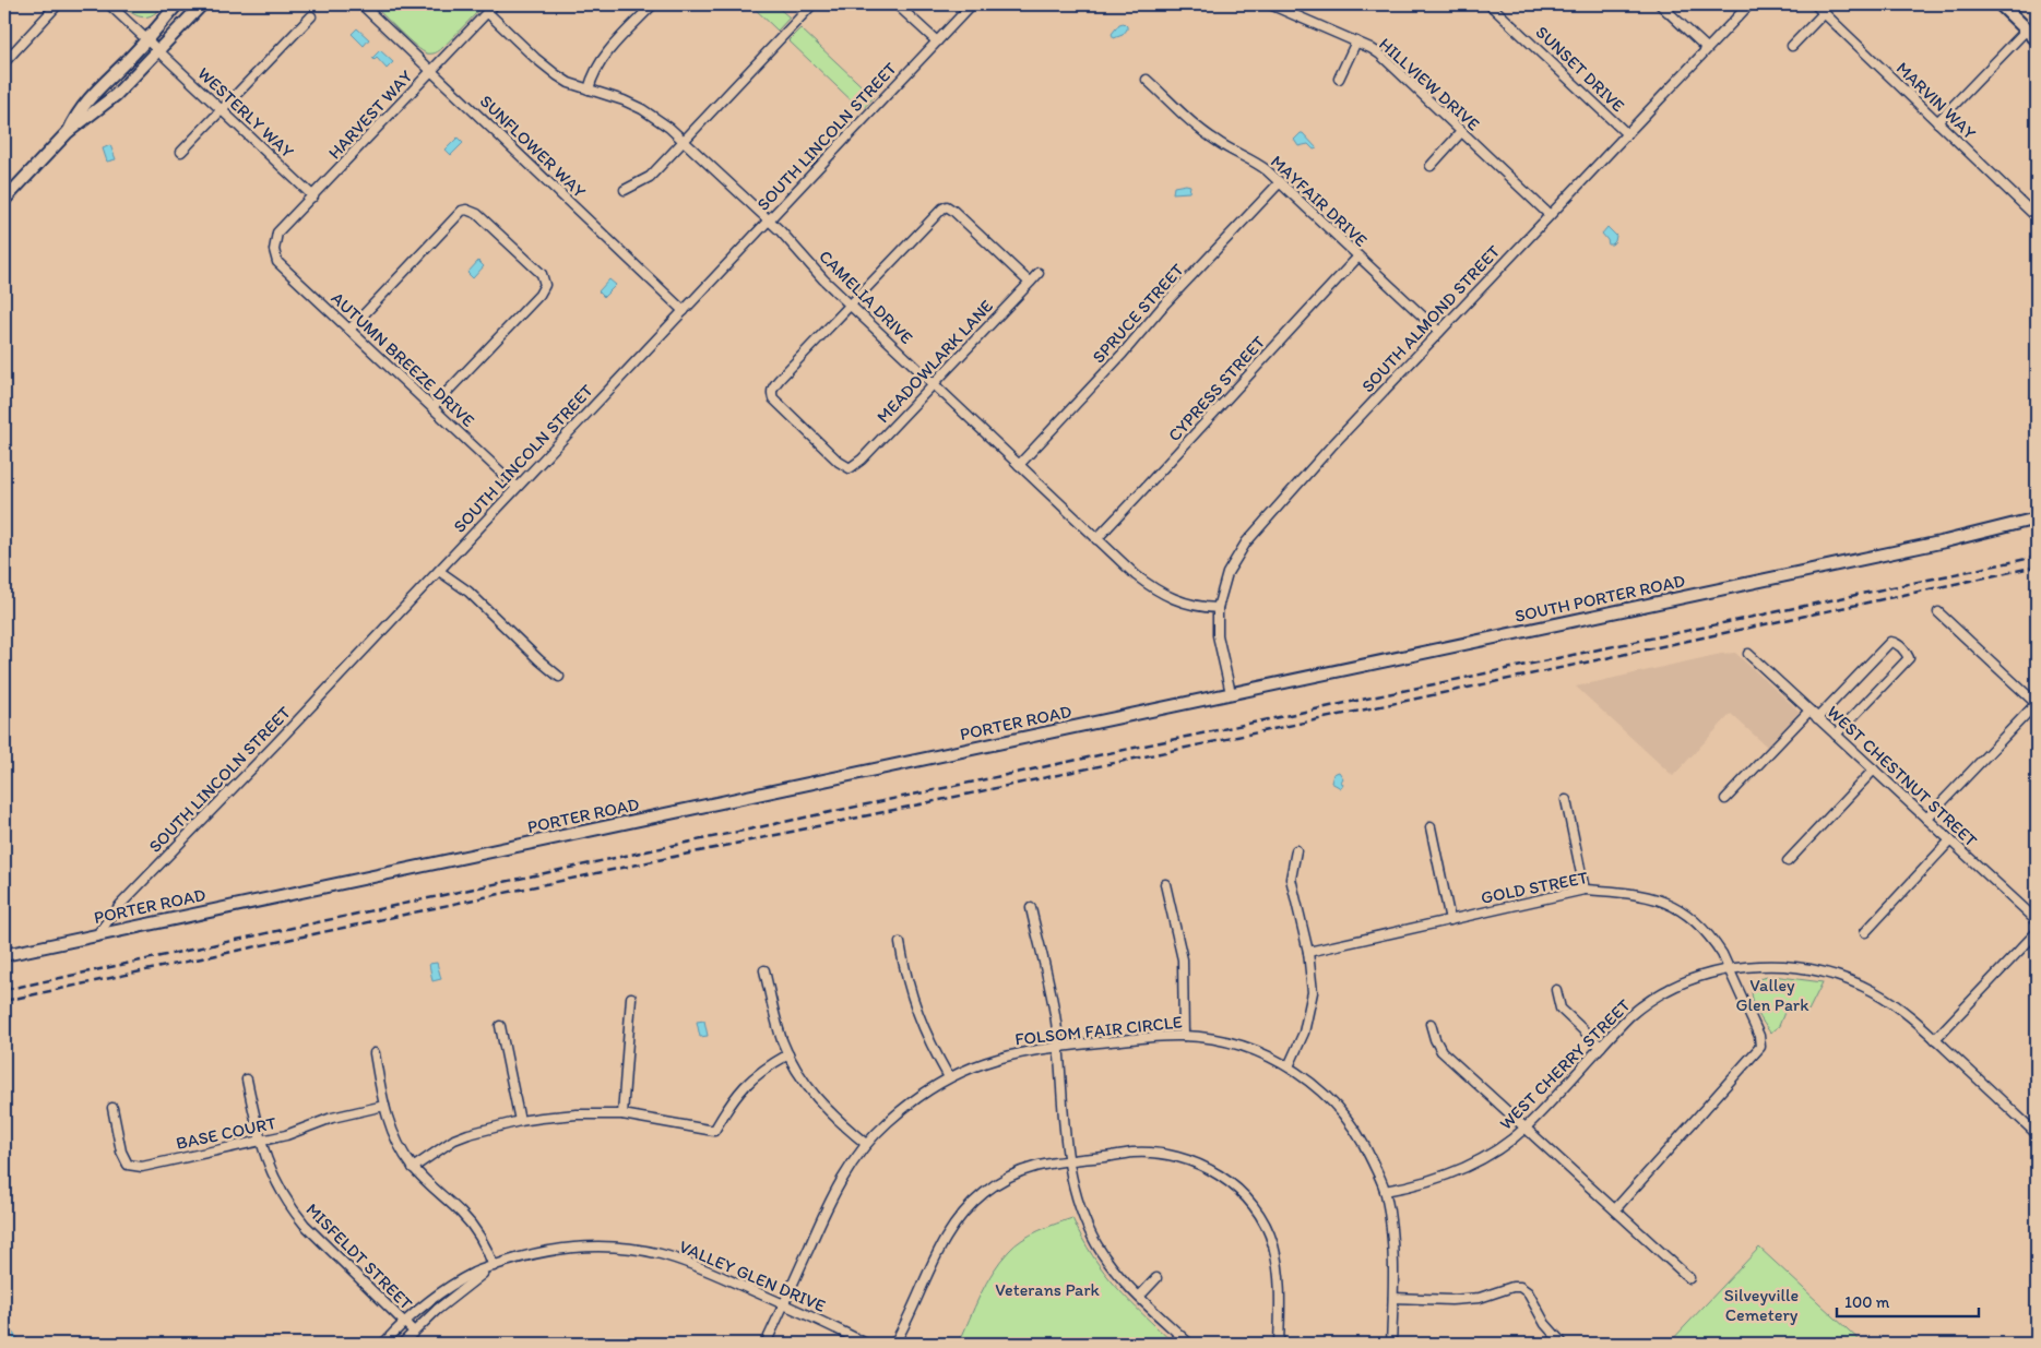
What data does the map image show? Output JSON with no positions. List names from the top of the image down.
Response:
{
  "streets": {
    "street": [
      "SUNSET DRIVE",
      "HILLVIEW DRIVE",
      "MARVIN WAY",
      "WESTERLY WAY",
      "HARVEST WAY",
      "SOUTH LINCOLN STREET",
      "SUNFLOWER WAY",
      "MAYFAIR DRIVE",
      "CAMELIA DRIVE",
      "SPRUCE STREET",
      "SOUTH ALMOND STREET",
      "AUTUMN BREEZE DRIVE",
      "MEADOWLARK LANE",
      "CYPRESS STREET",
      "SOUTH PORTER ROAD",
      "PORTER ROAD",
      "WEST CHESTNUT STREET",
      "GOLD STREET",
      "FOLSOM FAIR CIRCLE",
      "WEST CHERRY STREET",
      "BASE COURT",
      "MISFELDT STREET",
      "VALLEY GLEN DRIVE"
    ]
  },
  "crossings": [
    ["SUNSET DRIVE", "SOUTH ALMOND STREET"],
    ["HILLVIEW DRIVE", "SOUTH ALMOND STREET"],
    ["WESTERLY WAY", "HARVEST WAY"],
    ["HARVEST WAY", "SUNFLOWER WAY"],
    ["HARVEST WAY", "CAMELIA DRIVE"],
    ["HARVEST WAY", "AUTUMN BREEZE DRIVE"],
    ["SOUTH LINCOLN STREET", "SUNFLOWER WAY"],
    ["SOUTH LINCOLN STREET", "CAMELIA DRIVE"],
    ["SOUTH LINCOLN STREET", "AUTUMN BREEZE DRIVE"],
    ["SOUTH LINCOLN STREET", "PORTER ROAD"],
    ["MAYFAIR DRIVE", "SPRUCE STREET"],
    ["MAYFAIR DRIVE", "SOUTH ALMOND STREET"],
    ["MAYFAIR DRIVE", "CYPRESS STREET"],
    ["CAMELIA DRIVE", "SPRUCE STREET"],
    ["CAMELIA DRIVE", "SOUTH ALMOND STREET"],
    ["CAMELIA DRIVE", "MEADOWLARK LANE"],
    ["CAMELIA DRIVE", "CYPRESS STREET"],
    ["SOUTH ALMOND STREET", "SOUTH PORTER ROAD"],
    ["SOUTH PORTER ROAD", "PORTER ROAD"],
    ["GOLD STREET", "WEST CHERRY STREET"],
    ["FOLSOM FAIR CIRCLE", "WEST CHERRY STREET"],
    ["FOLSOM FAIR CIRCLE", "VALLEY GLEN DRIVE"],
    ["BASE COURT", "MISFELDT STREET"],
    ["MISFELDT STREET", "VALLEY GLEN DRIVE"]
  ],
  "parks": ["Valley Glen Park", "Veterans Park", "Silveyville Cemetery"],
  "scale_bar": "100 m"
}
